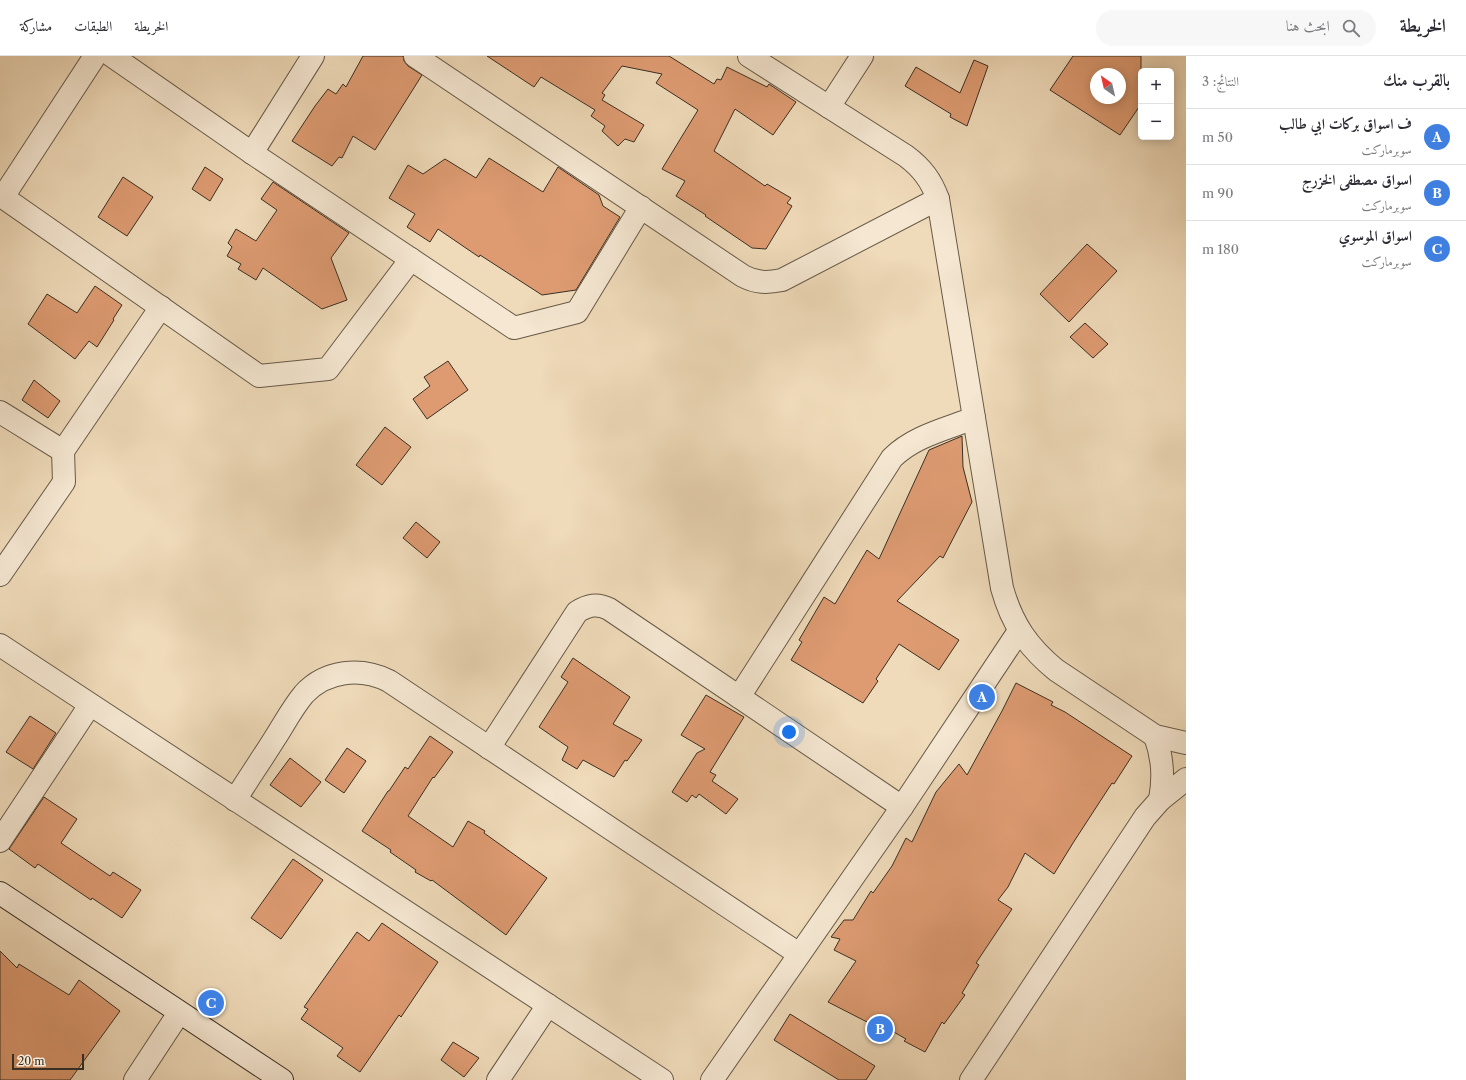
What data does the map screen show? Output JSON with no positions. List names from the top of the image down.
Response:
{
  "scale_bar": "20 m",
  "north": "top left",
  "page": {
    "header": "الخريطة",
    "search": "ابحث هنا",
    "nav": ["الخريطة", "الطبقات", "مشاركة"],
    "heading": ["بالقرب منك", "النتائج: 3"],
    "map_buttons": ["+", "−"],
    "list": [
      {
        "mark": "A",
        "name": "ف اسواق بركات ابي طالب",
        "note": "سوبرماركت",
        "value": "50 m"
      },
      {
        "mark": "B",
        "name": "اسواق مصطفى الخزرج",
        "note": "سوبرماركت",
        "value": "90 m"
      },
      {
        "mark": "C",
        "name": "اسواق الموسوي",
        "note": "سوبرماركت",
        "value": "180 m"
      }
    ],
    "pins": ["A", "C", "B"],
    "scale": "20 m"
  }
}
